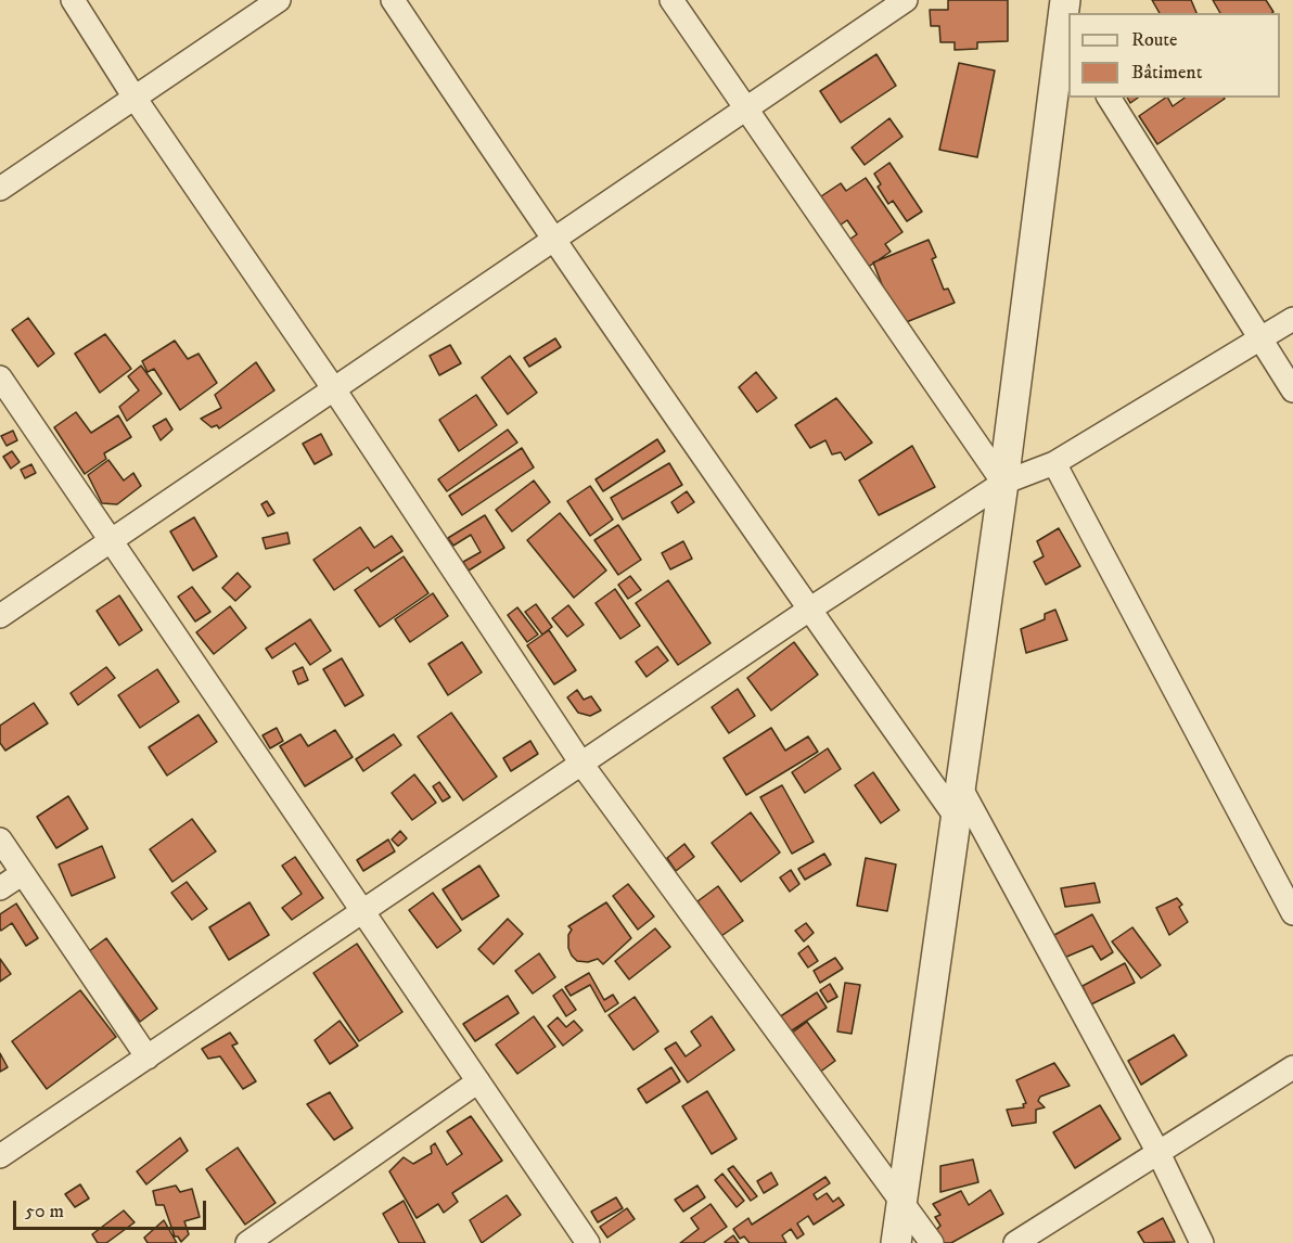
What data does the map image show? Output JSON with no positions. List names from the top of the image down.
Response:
{
  "legend": ["Route", "Bâtiment"],
  "scale_bar": "50 m"
}
